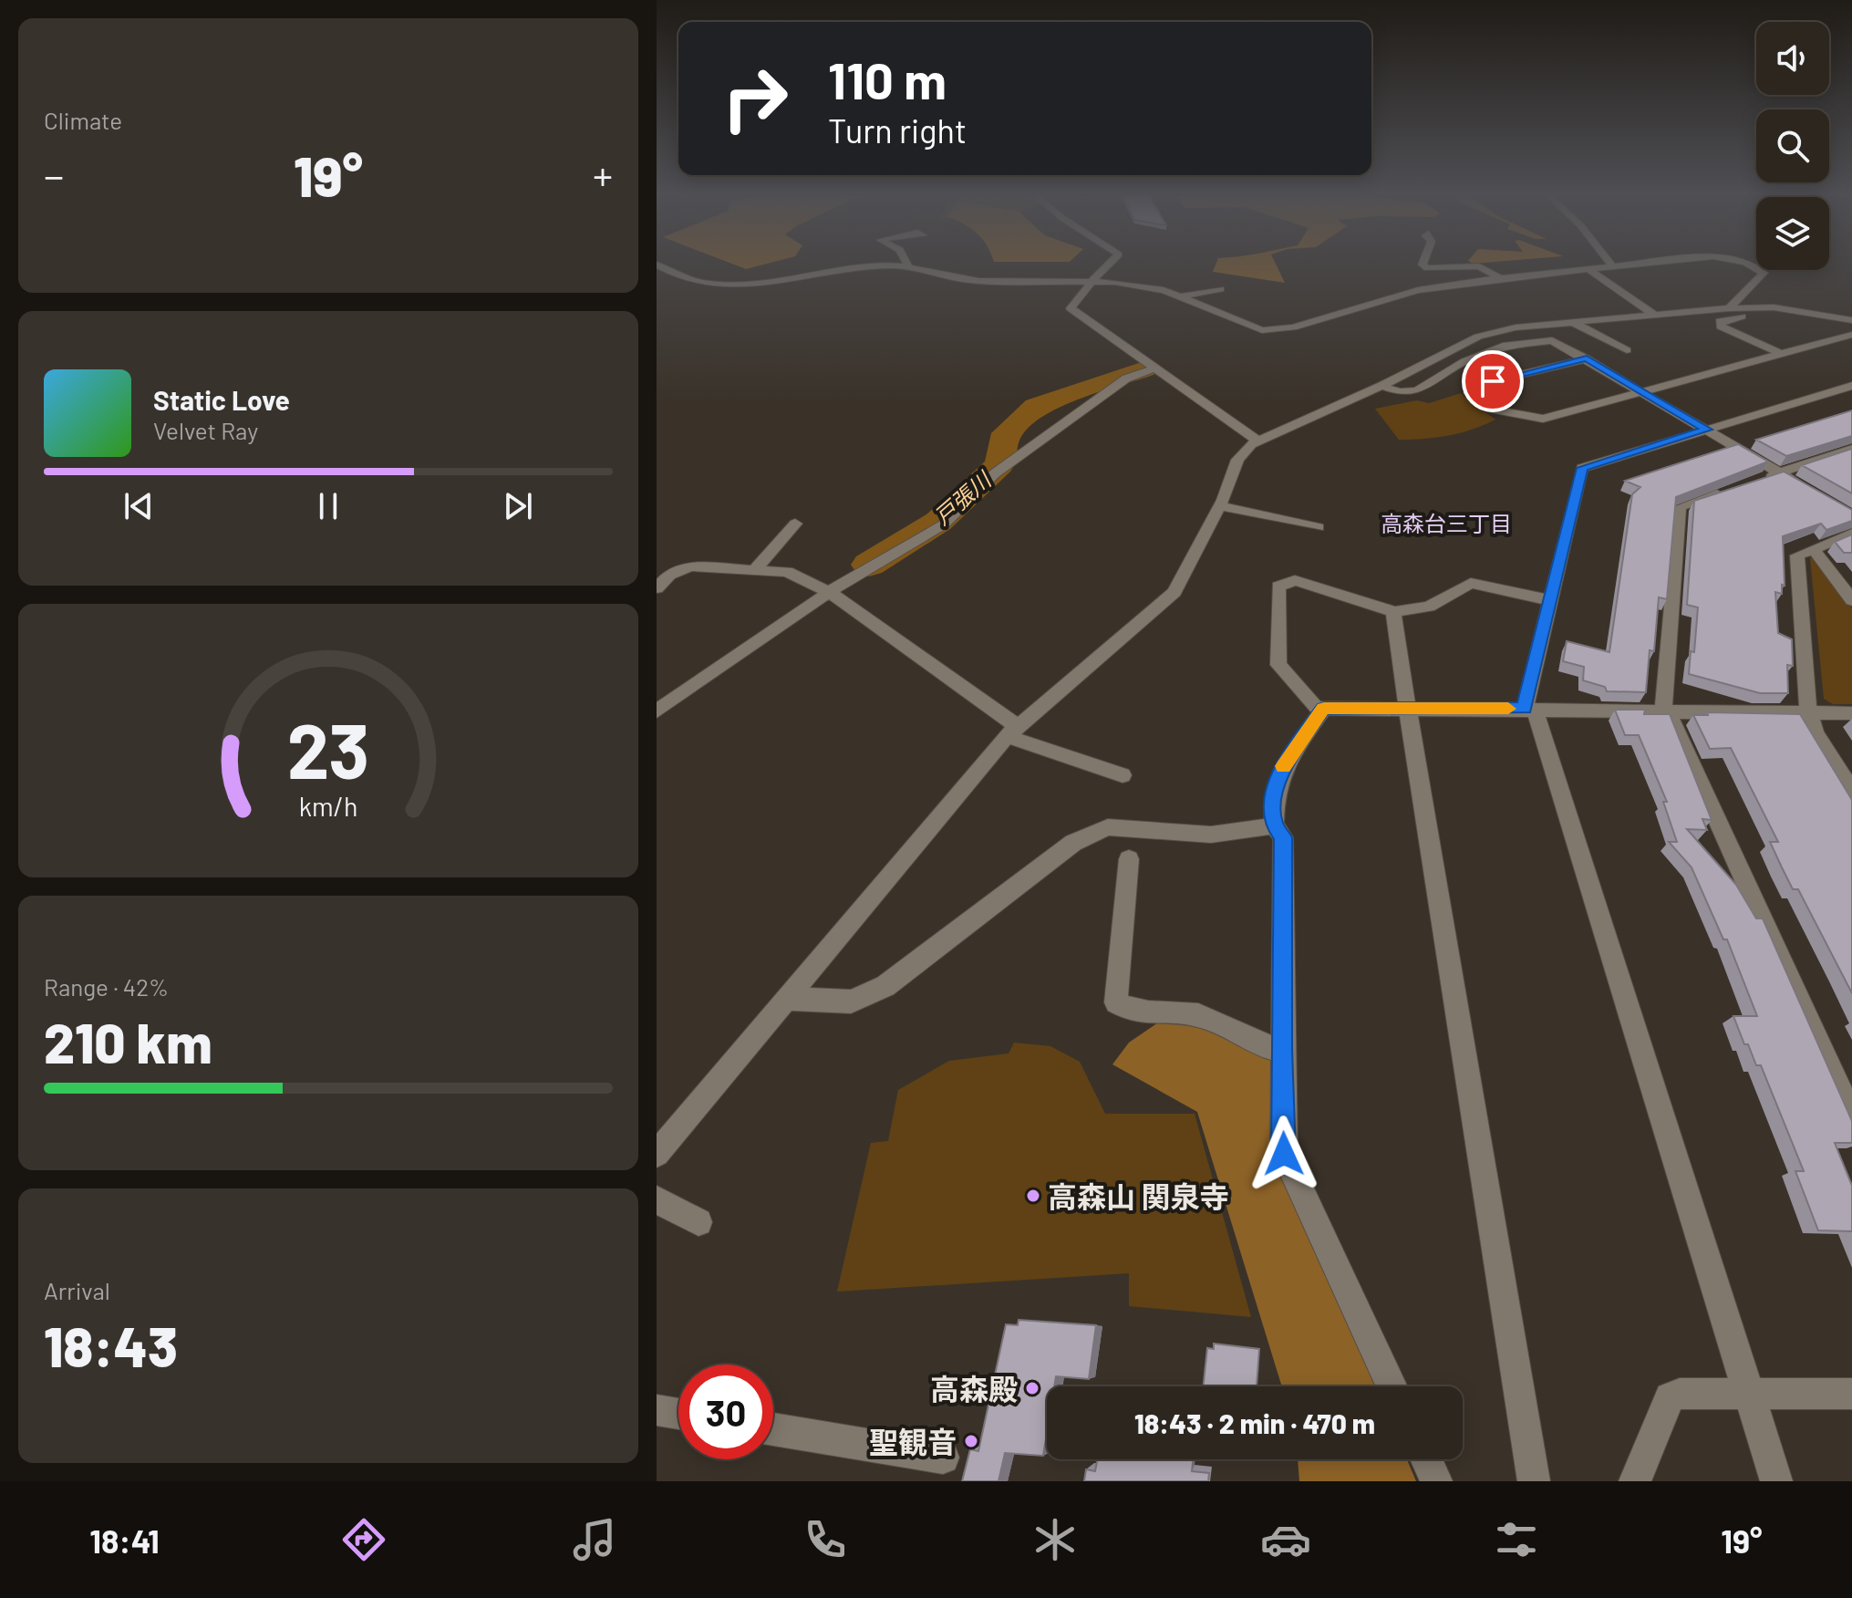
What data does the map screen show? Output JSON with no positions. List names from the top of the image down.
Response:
{
  "districts": ["高森台三丁目"],
  "water": ["戸張川"],
  "places": ["高森山 関泉寺", "高森殿", "聖観音"],
  "page": {
    "tile": [
      "Climate",
      ["Range · 42%", "210 km"],
      ["Arrival", "18:43"]
    ],
    "turn": ["110 m", "Turn right"],
    "heat": ["−", "19°", "+"],
    "song": ["Static Love", "Velvet Ray"],
    "limit": "30",
    "trip": "18:43 · 2 min · 470 m",
    "tabs": ["18:41", "19°"],
    "gauge": ["23", "km/h"]
  }
}
